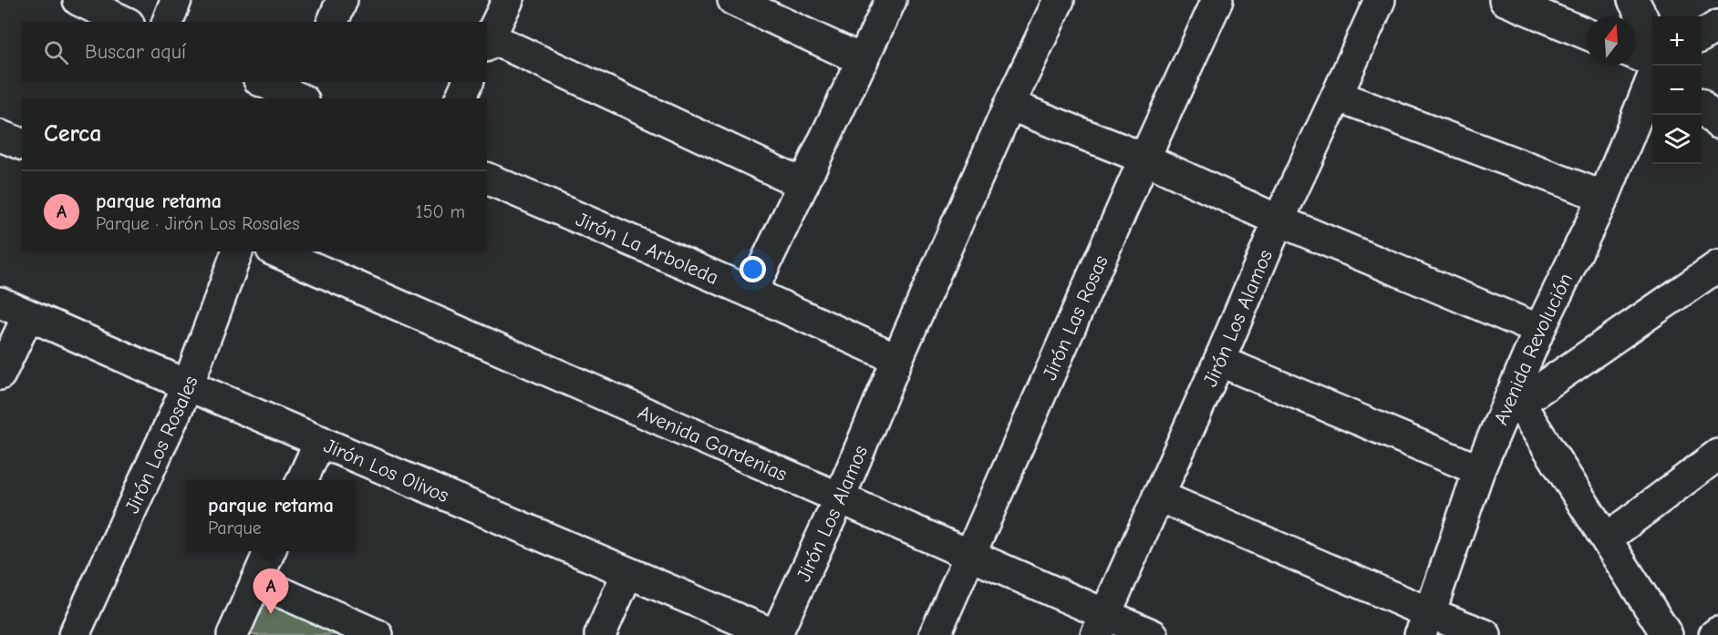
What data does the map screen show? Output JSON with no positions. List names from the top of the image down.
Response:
{
  "streets": {
    "street": [
      "Jirón La Arboleda",
      "Jirón Las Rosas",
      "Jirón Los Alamos",
      "Avenida Revolución",
      "Avenida Gardenias",
      "Jirón Los Rosales",
      "Jirón Los Olivos"
    ]
  },
  "crossings": [
    ["Jirón La Arboleda", "Jirón Los Alamos"],
    ["Jirón Las Rosas", "Avenida Gardenias"],
    ["Jirón Los Alamos", "Avenida Gardenias"],
    ["Jirón Los Alamos", "Jirón Los Olivos"],
    ["Jirón Los Rosales", "Jirón Los Olivos"]
  ],
  "north": "top",
  "page": {
    "map_buttons": ["+", "−"],
    "search": "Buscar aquí",
    "heading": "Cerca",
    "list": [
      {
        "mark": "A",
        "name": "parque retama",
        "note": "Parque · Jirón Los Rosales",
        "value": "150 m"
      }
    ],
    "popup": ["parque retama", "Parque"],
    "pins": "A"
  }
}
